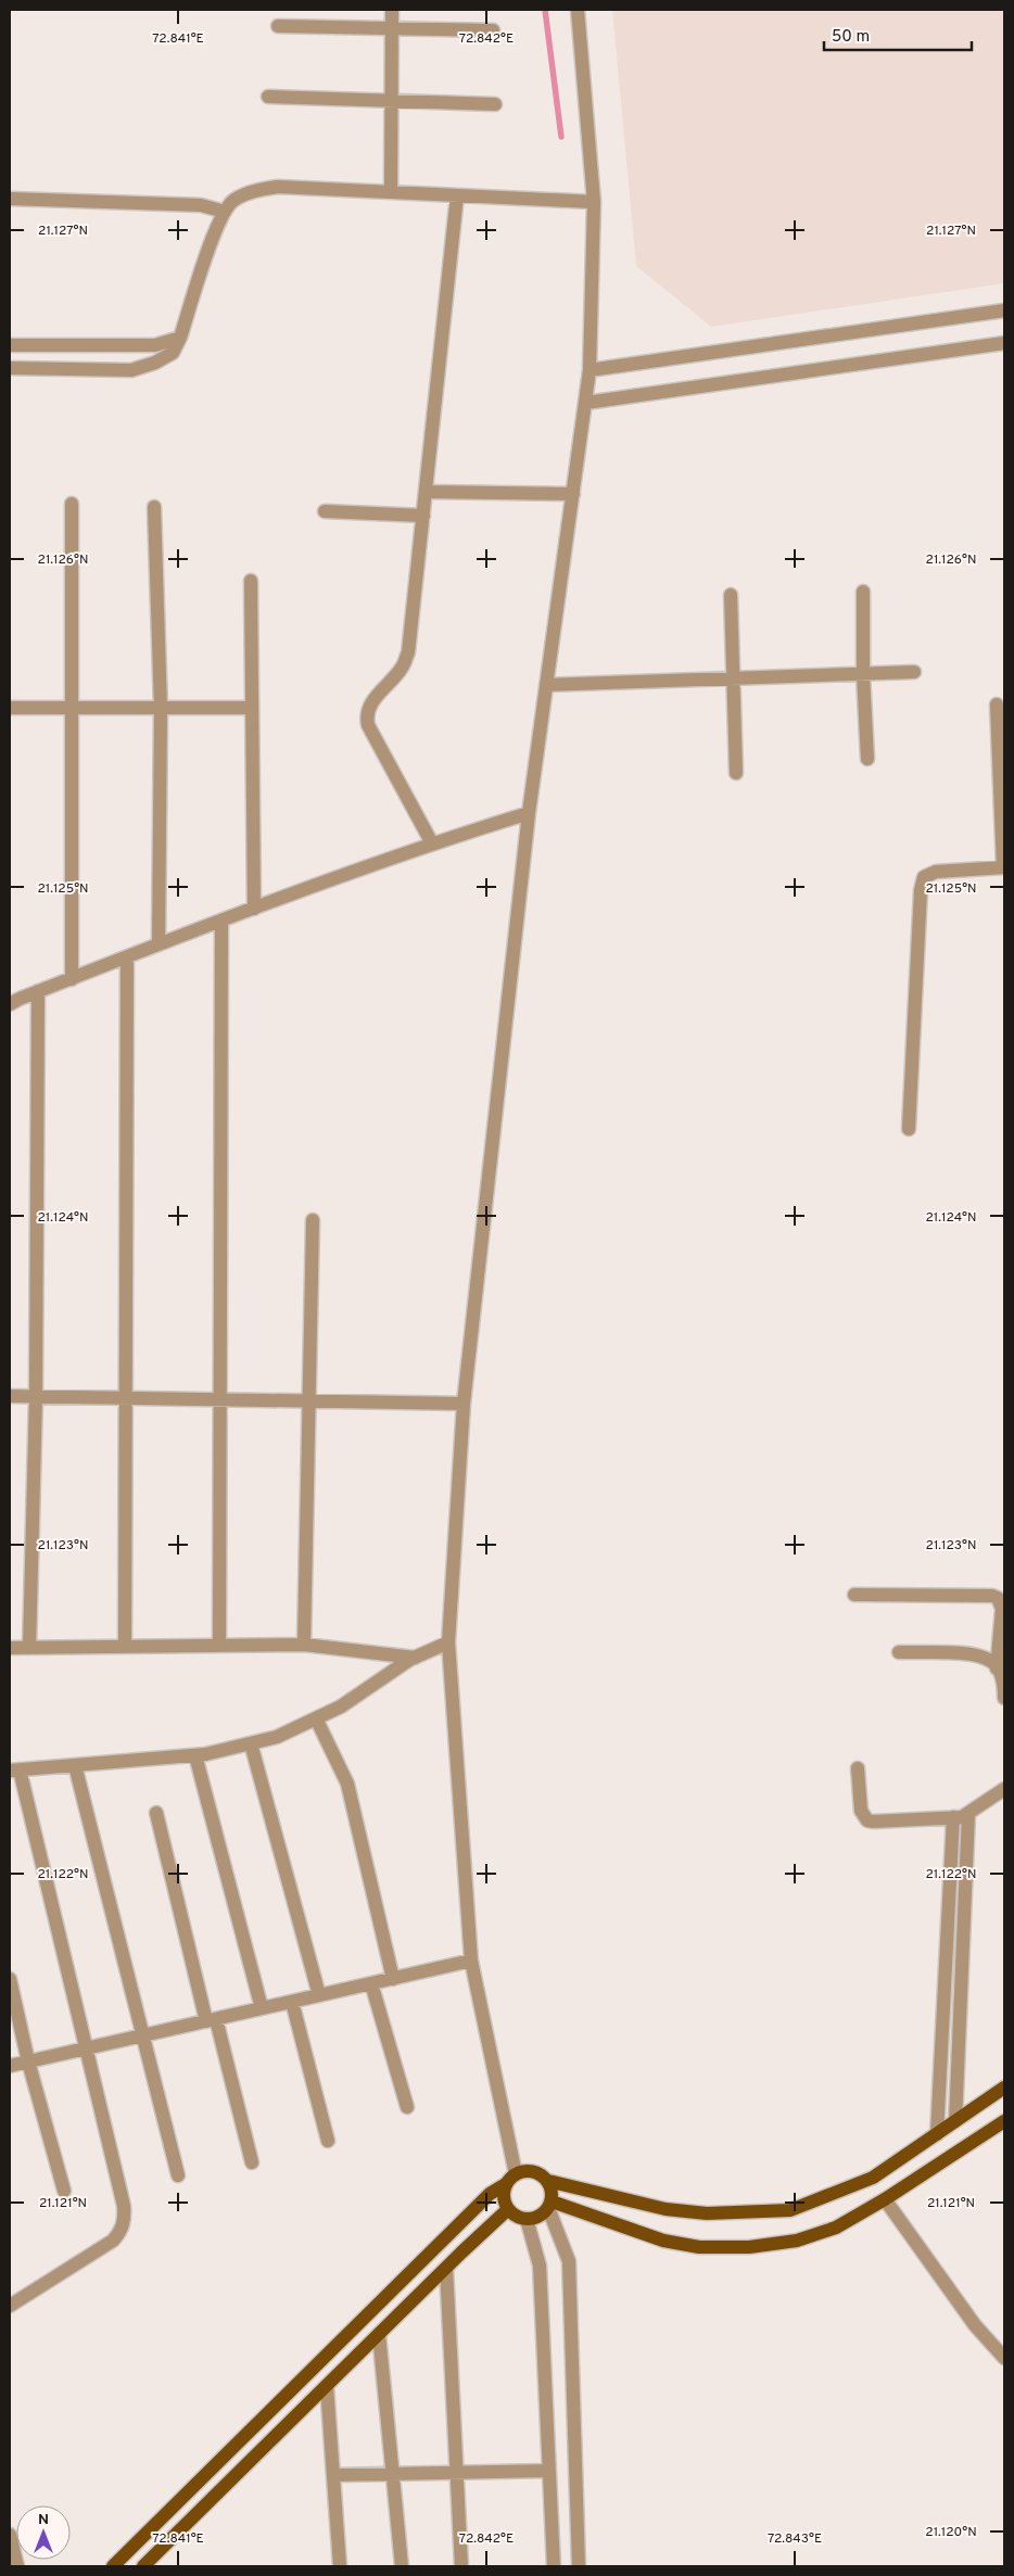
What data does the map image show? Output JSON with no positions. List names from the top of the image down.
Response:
{
  "scale_bar": "50 m",
  "north": "top",
  "coordinates": [
    "72.841°E",
    "72.842°E",
    "21.127°N",
    "21.126°N",
    "21.125°N",
    "21.124°N",
    "21.123°N",
    "21.122°N",
    "21.121°N",
    "21.120°N",
    "72.843°E"
  ]
}
